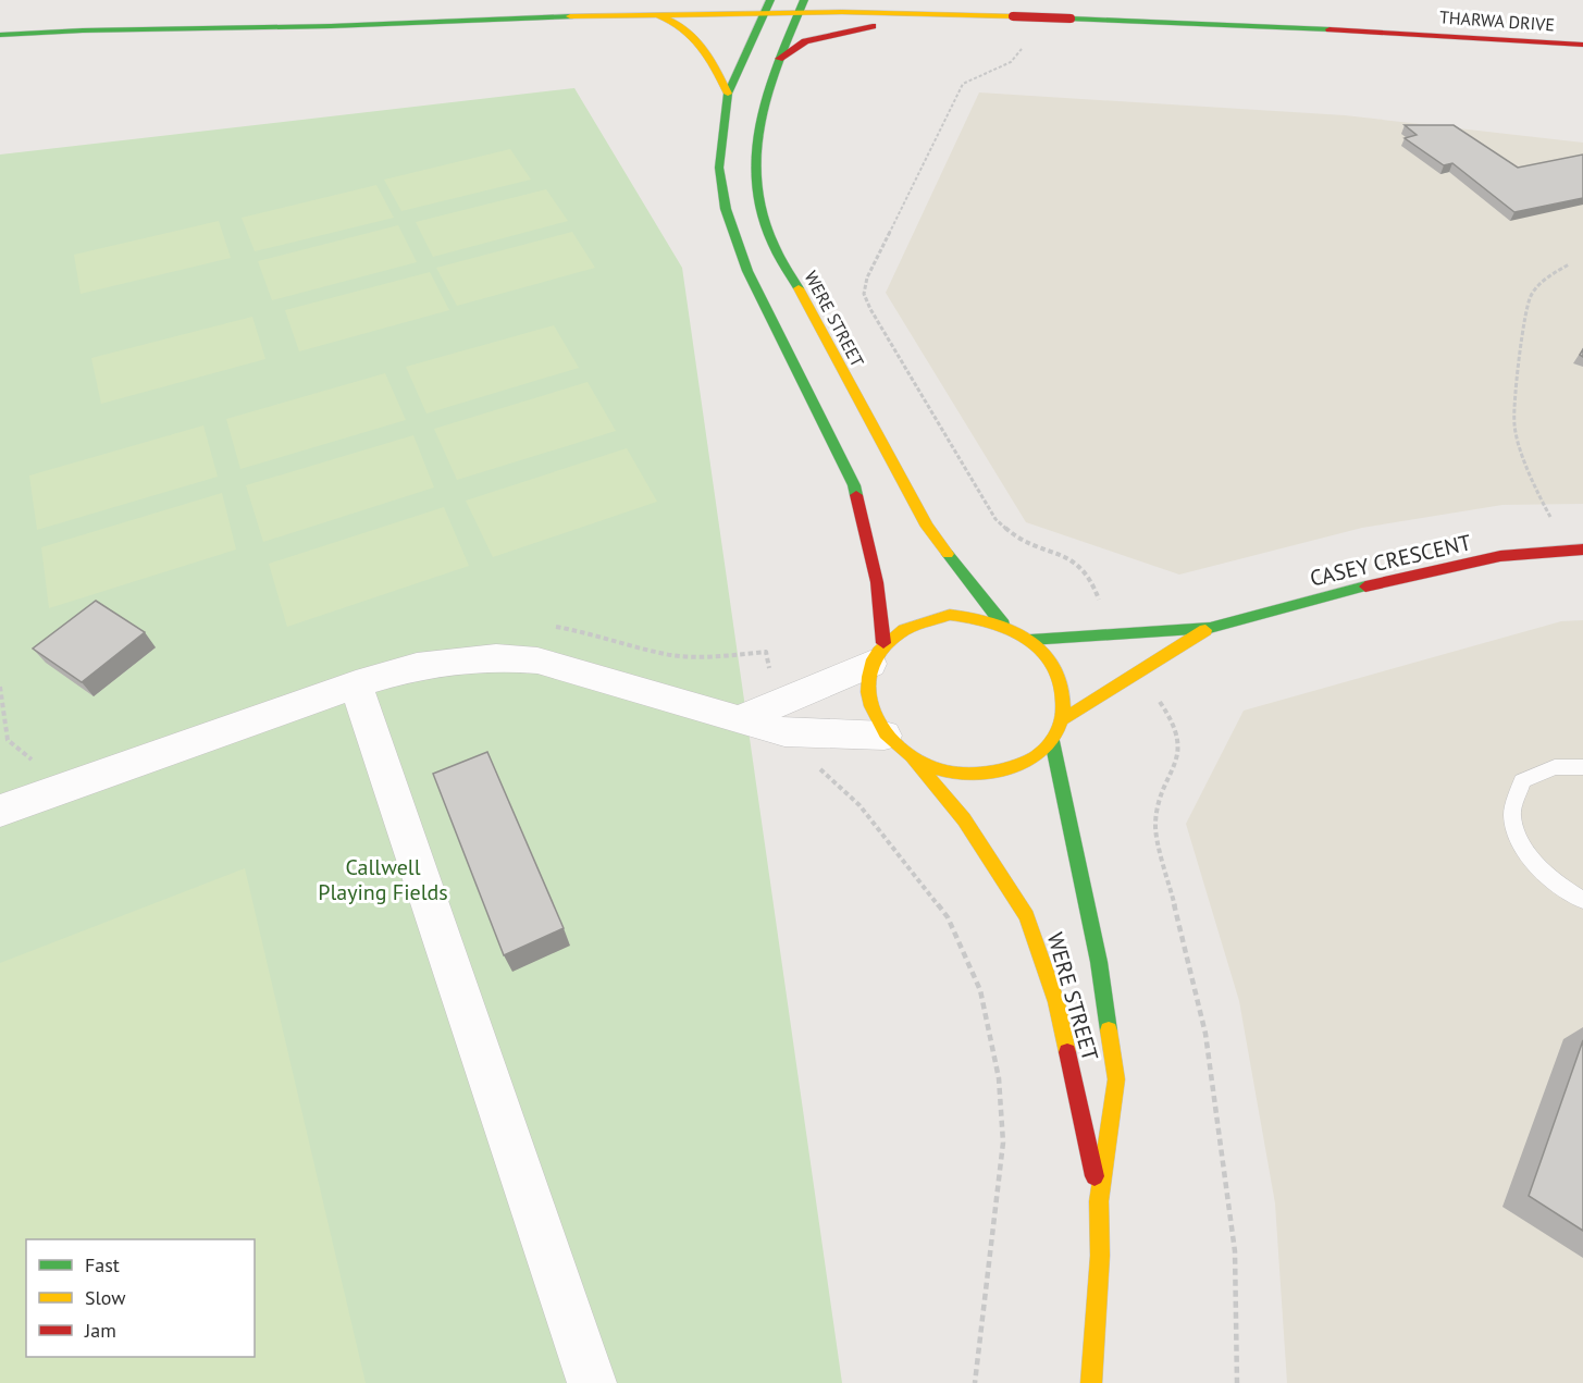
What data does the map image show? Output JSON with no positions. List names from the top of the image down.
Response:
{
  "streets": {
    "street": ["THARWA DRIVE", "WERE STREET", "CASEY CRESCENT"]
  },
  "crossings": [
    ["THARWA DRIVE", "WERE STREET"],
    ["WERE STREET", "CASEY CRESCENT"]
  ],
  "parks": ["Callwell Playing Fields"],
  "legend": ["Fast", "Slow", "Jam"]
}
